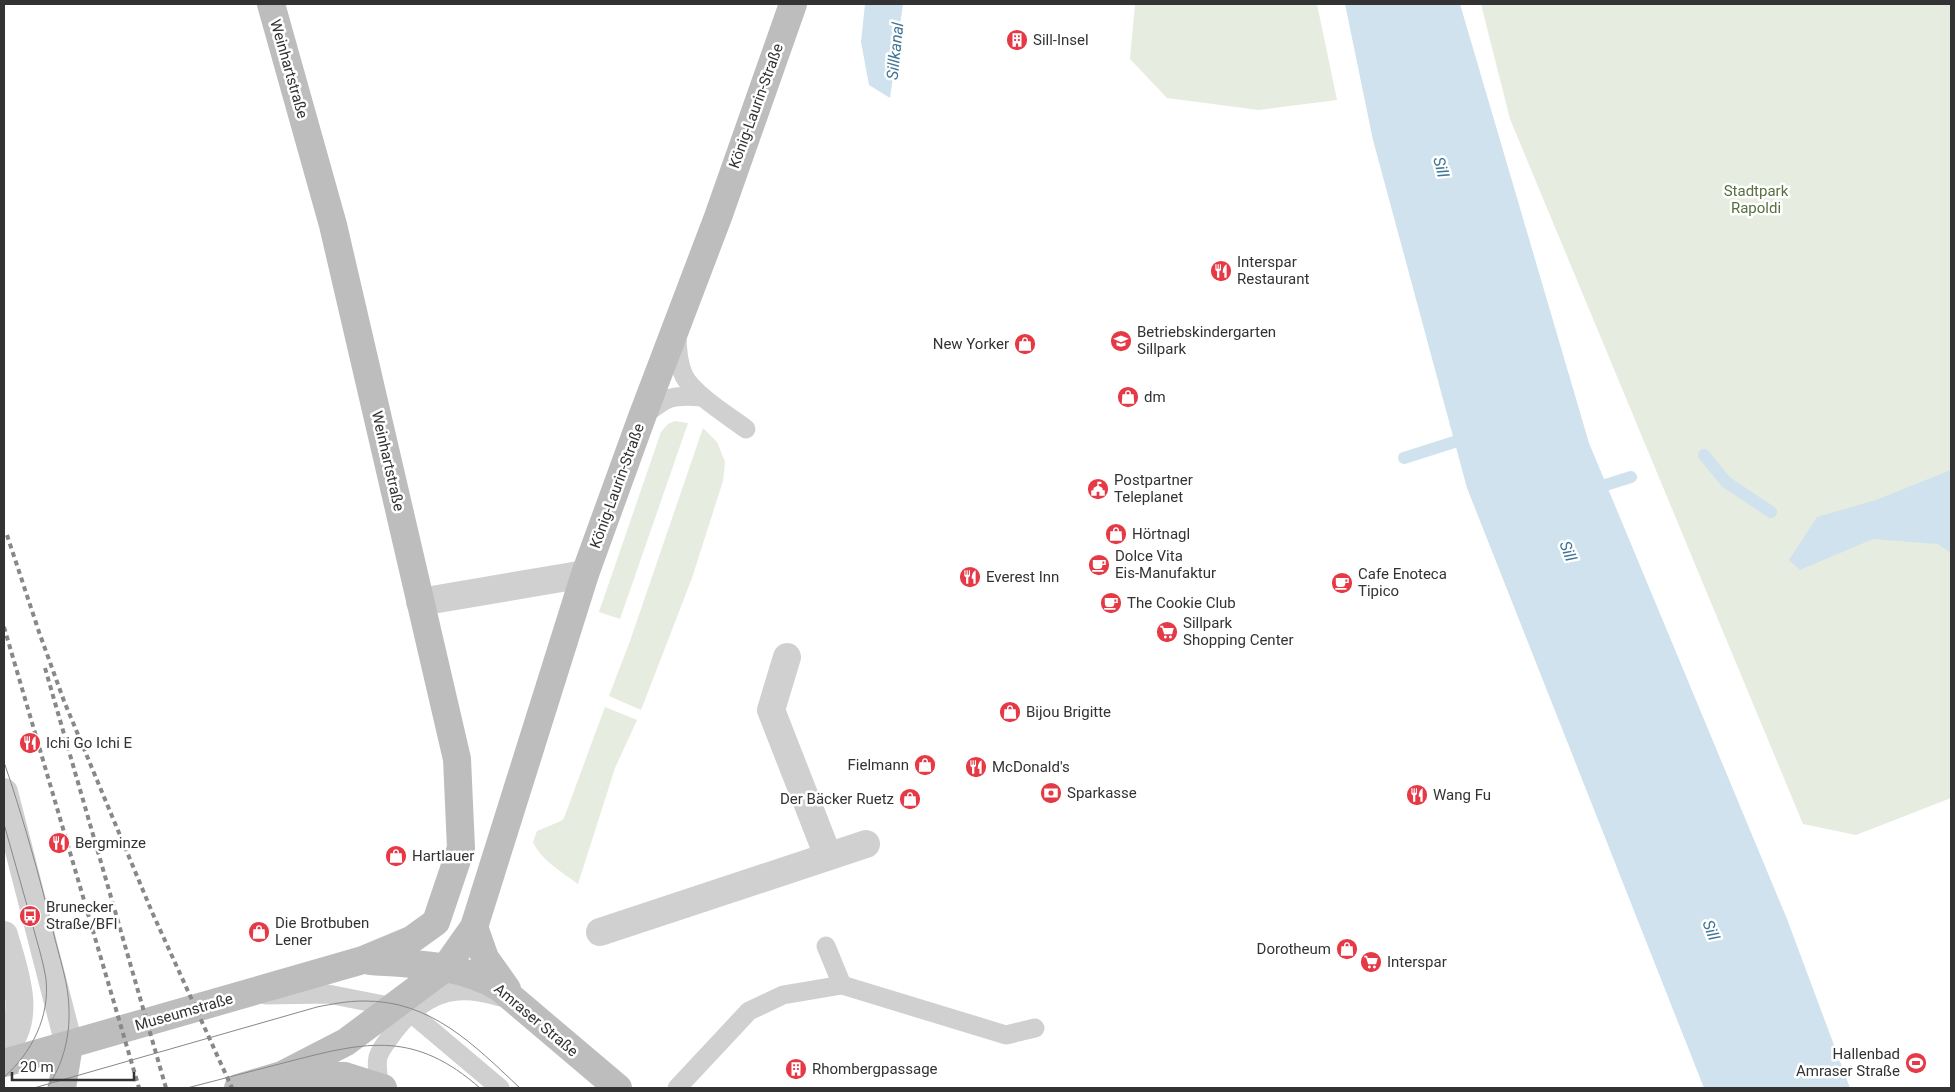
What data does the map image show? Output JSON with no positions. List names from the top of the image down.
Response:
{
  "streets": {
    "street": [
      "Weinhartstraße",
      "König-Laurin-Straße",
      "Museumstraße",
      "Amraser Straße"
    ]
  },
  "crossings": [
    ["Weinhartstraße", "Museumstraße"],
    ["König-Laurin-Straße", "Museumstraße"],
    ["König-Laurin-Straße", "Amraser Straße"],
    ["Museumstraße", "Amraser Straße"]
  ],
  "water": ["Sillkanal", "Sill"],
  "parks": ["Stadtpark Rapoldi"],
  "places": {
    "building": ["Sill-Insel", "Rhombergpassage"],
    "restaurant": [
      "Interspar Restaurant",
      "Everest Inn",
      "Ichi Go Ichi E",
      "McDonald's",
      "Wang Fu",
      "Bergminze"
    ],
    "school or university": ["Betriebskindergarten Sillpark"],
    "shop": [
      "New Yorker",
      "dm",
      "Hörtnagl",
      "Bijou Brigitte",
      "Fielmann",
      "Der Bäcker Ruetz",
      "Hartlauer",
      "Die Brotbuben Lener",
      "Dorotheum"
    ],
    "public building": ["Postpartner Teleplanet"],
    "cafe": ["Dolce Vita Eis-Manufaktur", "Cafe Enoteca Tipico", "The Cookie Club"],
    "supermarket": ["Sillpark Shopping Center", "Interspar"],
    "bank": ["Sparkasse"],
    "bus stop": ["Brunecker Straße/BFI"],
    "sports": ["Hallenbad Amraser Straße"]
  },
  "scale_bar": "20 m"
}
